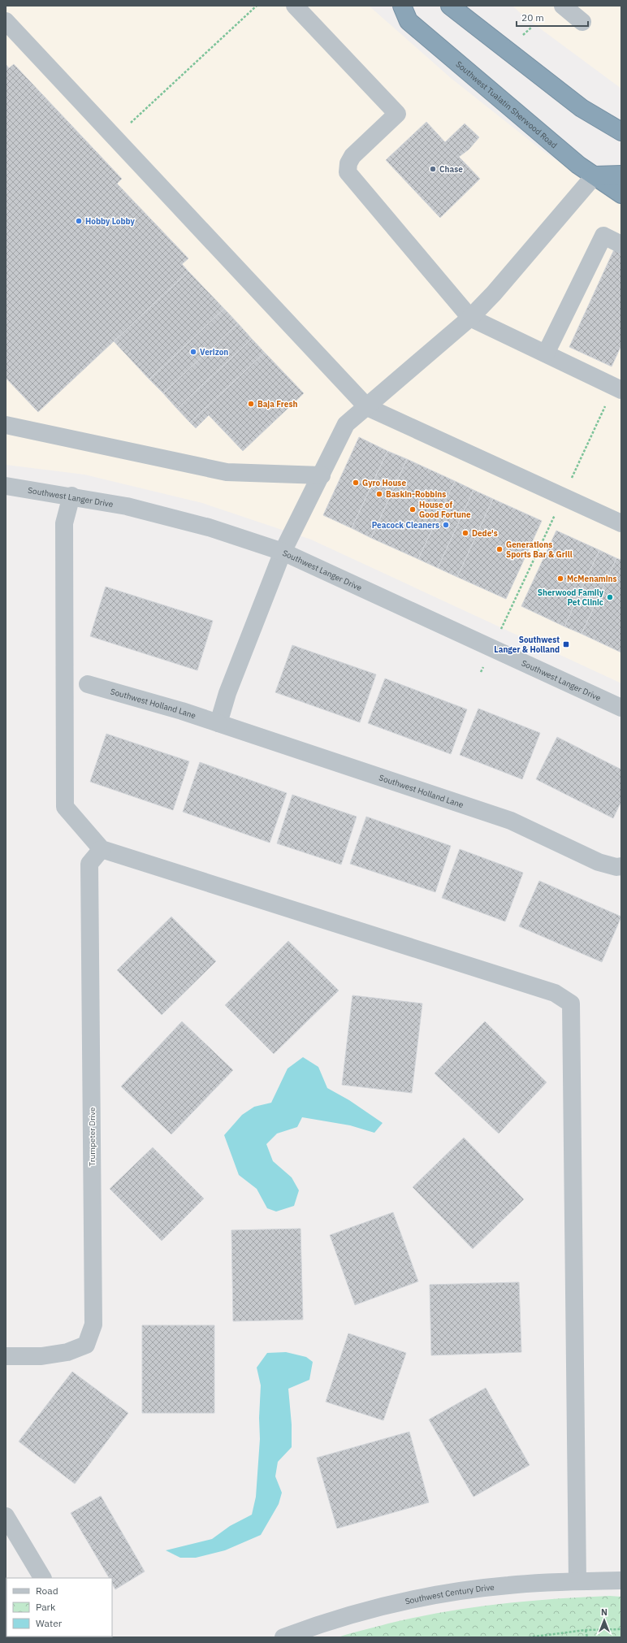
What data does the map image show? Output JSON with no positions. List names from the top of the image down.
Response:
{
  "streets": {
    "highway": ["Southwest Tualatin Sherwood Road"],
    "street": [
      "Southwest Langer Drive",
      "Southwest Holland Lane",
      "Trumpeter Drive",
      "Southwest Century Drive"
    ]
  },
  "places": {
    "other": [
      "Chase",
      "Hobby Lobby",
      "Verizon",
      "Baja Fresh",
      "Gyro House",
      "Baskin-Robbins",
      "House of Good Fortune",
      "Peacock Cleaners",
      "Dede's",
      "Generations Sports Bar & Grill",
      "McMenamins",
      "Sherwood Family Pet Clinic"
    ],
    "transit": ["Southwest Langer & Holland"]
  },
  "legend": ["Road", "Park", "Water"],
  "scale_bar": "20 m",
  "north": "top"
}
